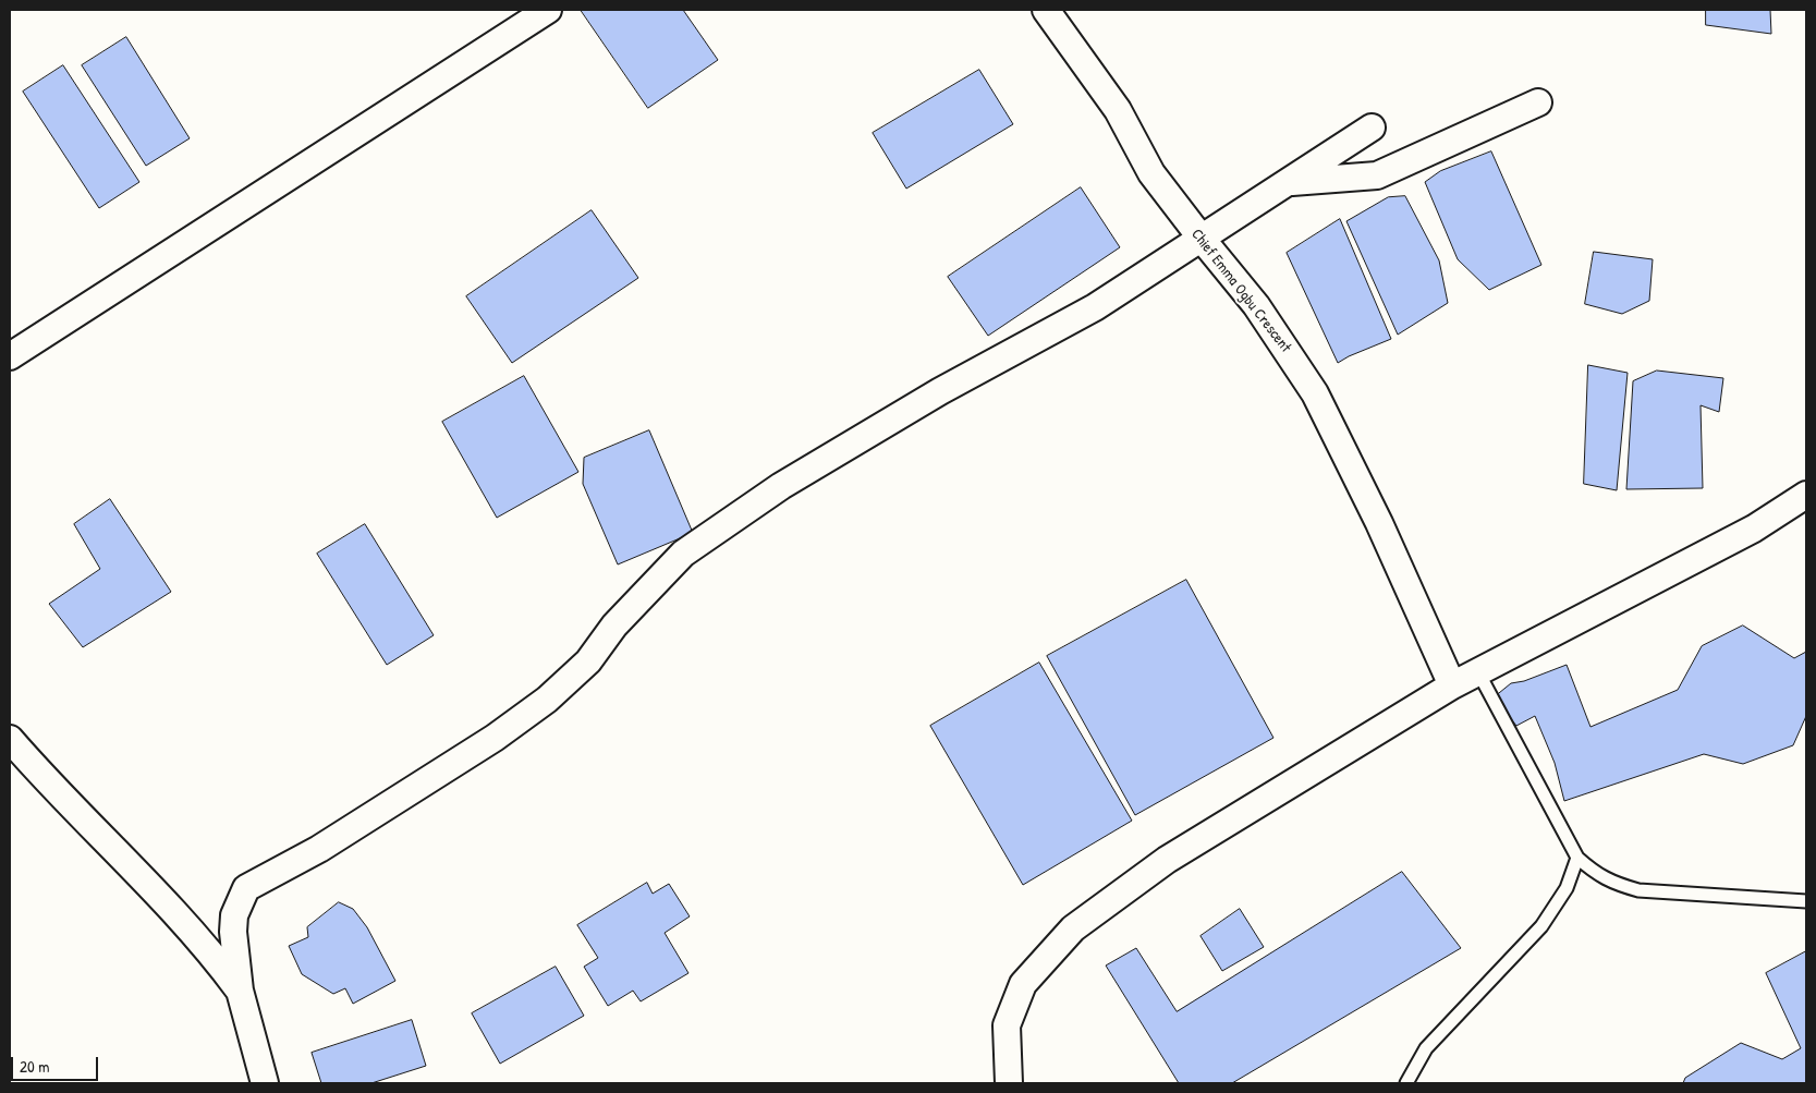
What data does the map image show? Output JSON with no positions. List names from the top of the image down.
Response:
{
  "streets": {
    "street": ["Chief Emma Ogbu Crescent"]
  },
  "scale_bar": "20 m"
}
